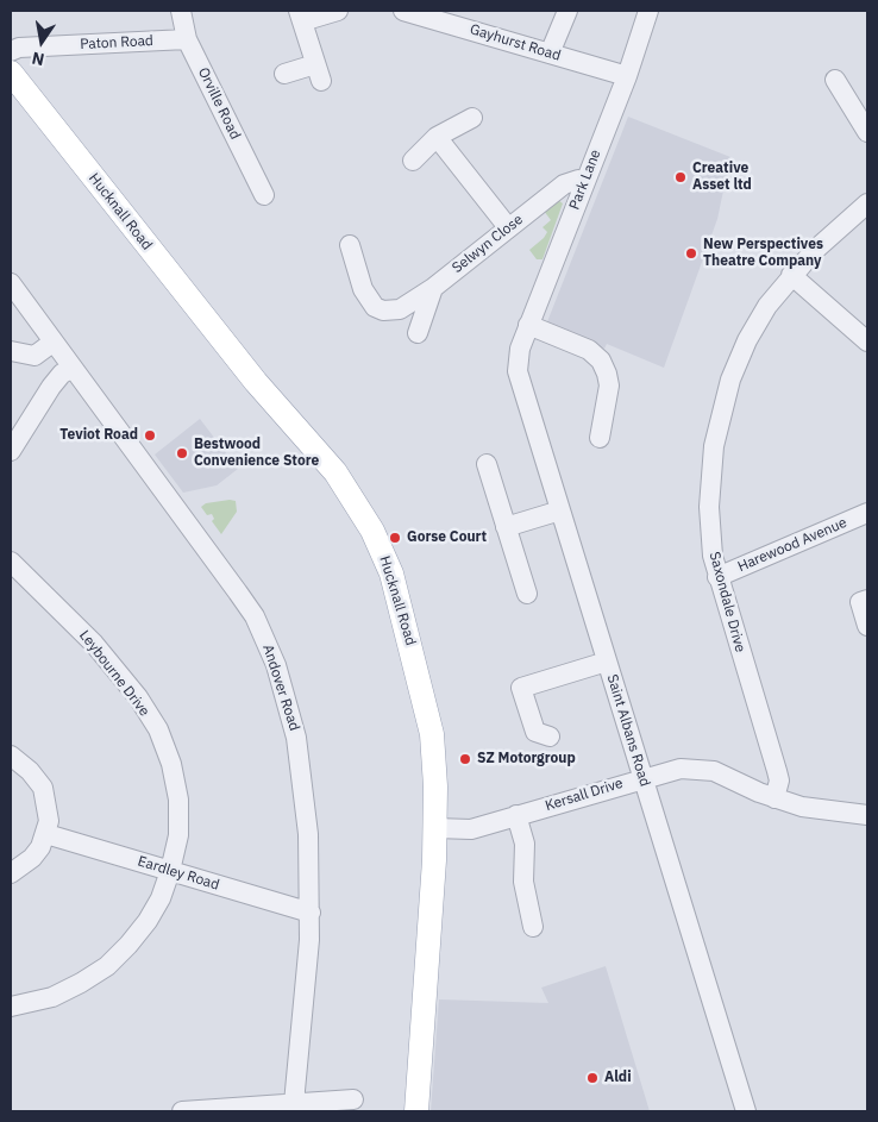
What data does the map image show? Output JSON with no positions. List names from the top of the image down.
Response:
{
  "streets": {
    "main road": ["Hucknall Road"],
    "street": [
      "Paton Road",
      "Gayhurst Road",
      "Orville Road",
      "Park Lane",
      "Selwyn Close",
      "Harewood Avenue",
      "Saxondale Drive",
      "Leybourne Drive",
      "Andover Road",
      "Saint Albans Road",
      "Kersall Drive",
      "Eardley Road"
    ]
  },
  "crossings": [
    ["Paton Road", "Orville Road"],
    ["Gayhurst Road", "Park Lane"],
    ["Park Lane", "Selwyn Close"],
    ["Park Lane", "Saint Albans Road"],
    ["Hucknall Road", "Kersall Drive"],
    ["Harewood Avenue", "Saxondale Drive"],
    ["Saxondale Drive", "Kersall Drive"],
    ["Leybourne Drive", "Eardley Road"],
    ["Andover Road", "Eardley Road"],
    ["Saint Albans Road", "Kersall Drive"]
  ],
  "places": [
    "Creative Asset ltd",
    "New Perspectives Theatre Company",
    "Teviot Road",
    "Bestwood Convenience Store",
    "Gorse Court",
    "SZ Motorgroup",
    "Aldi"
  ],
  "north": "bottom"
}
